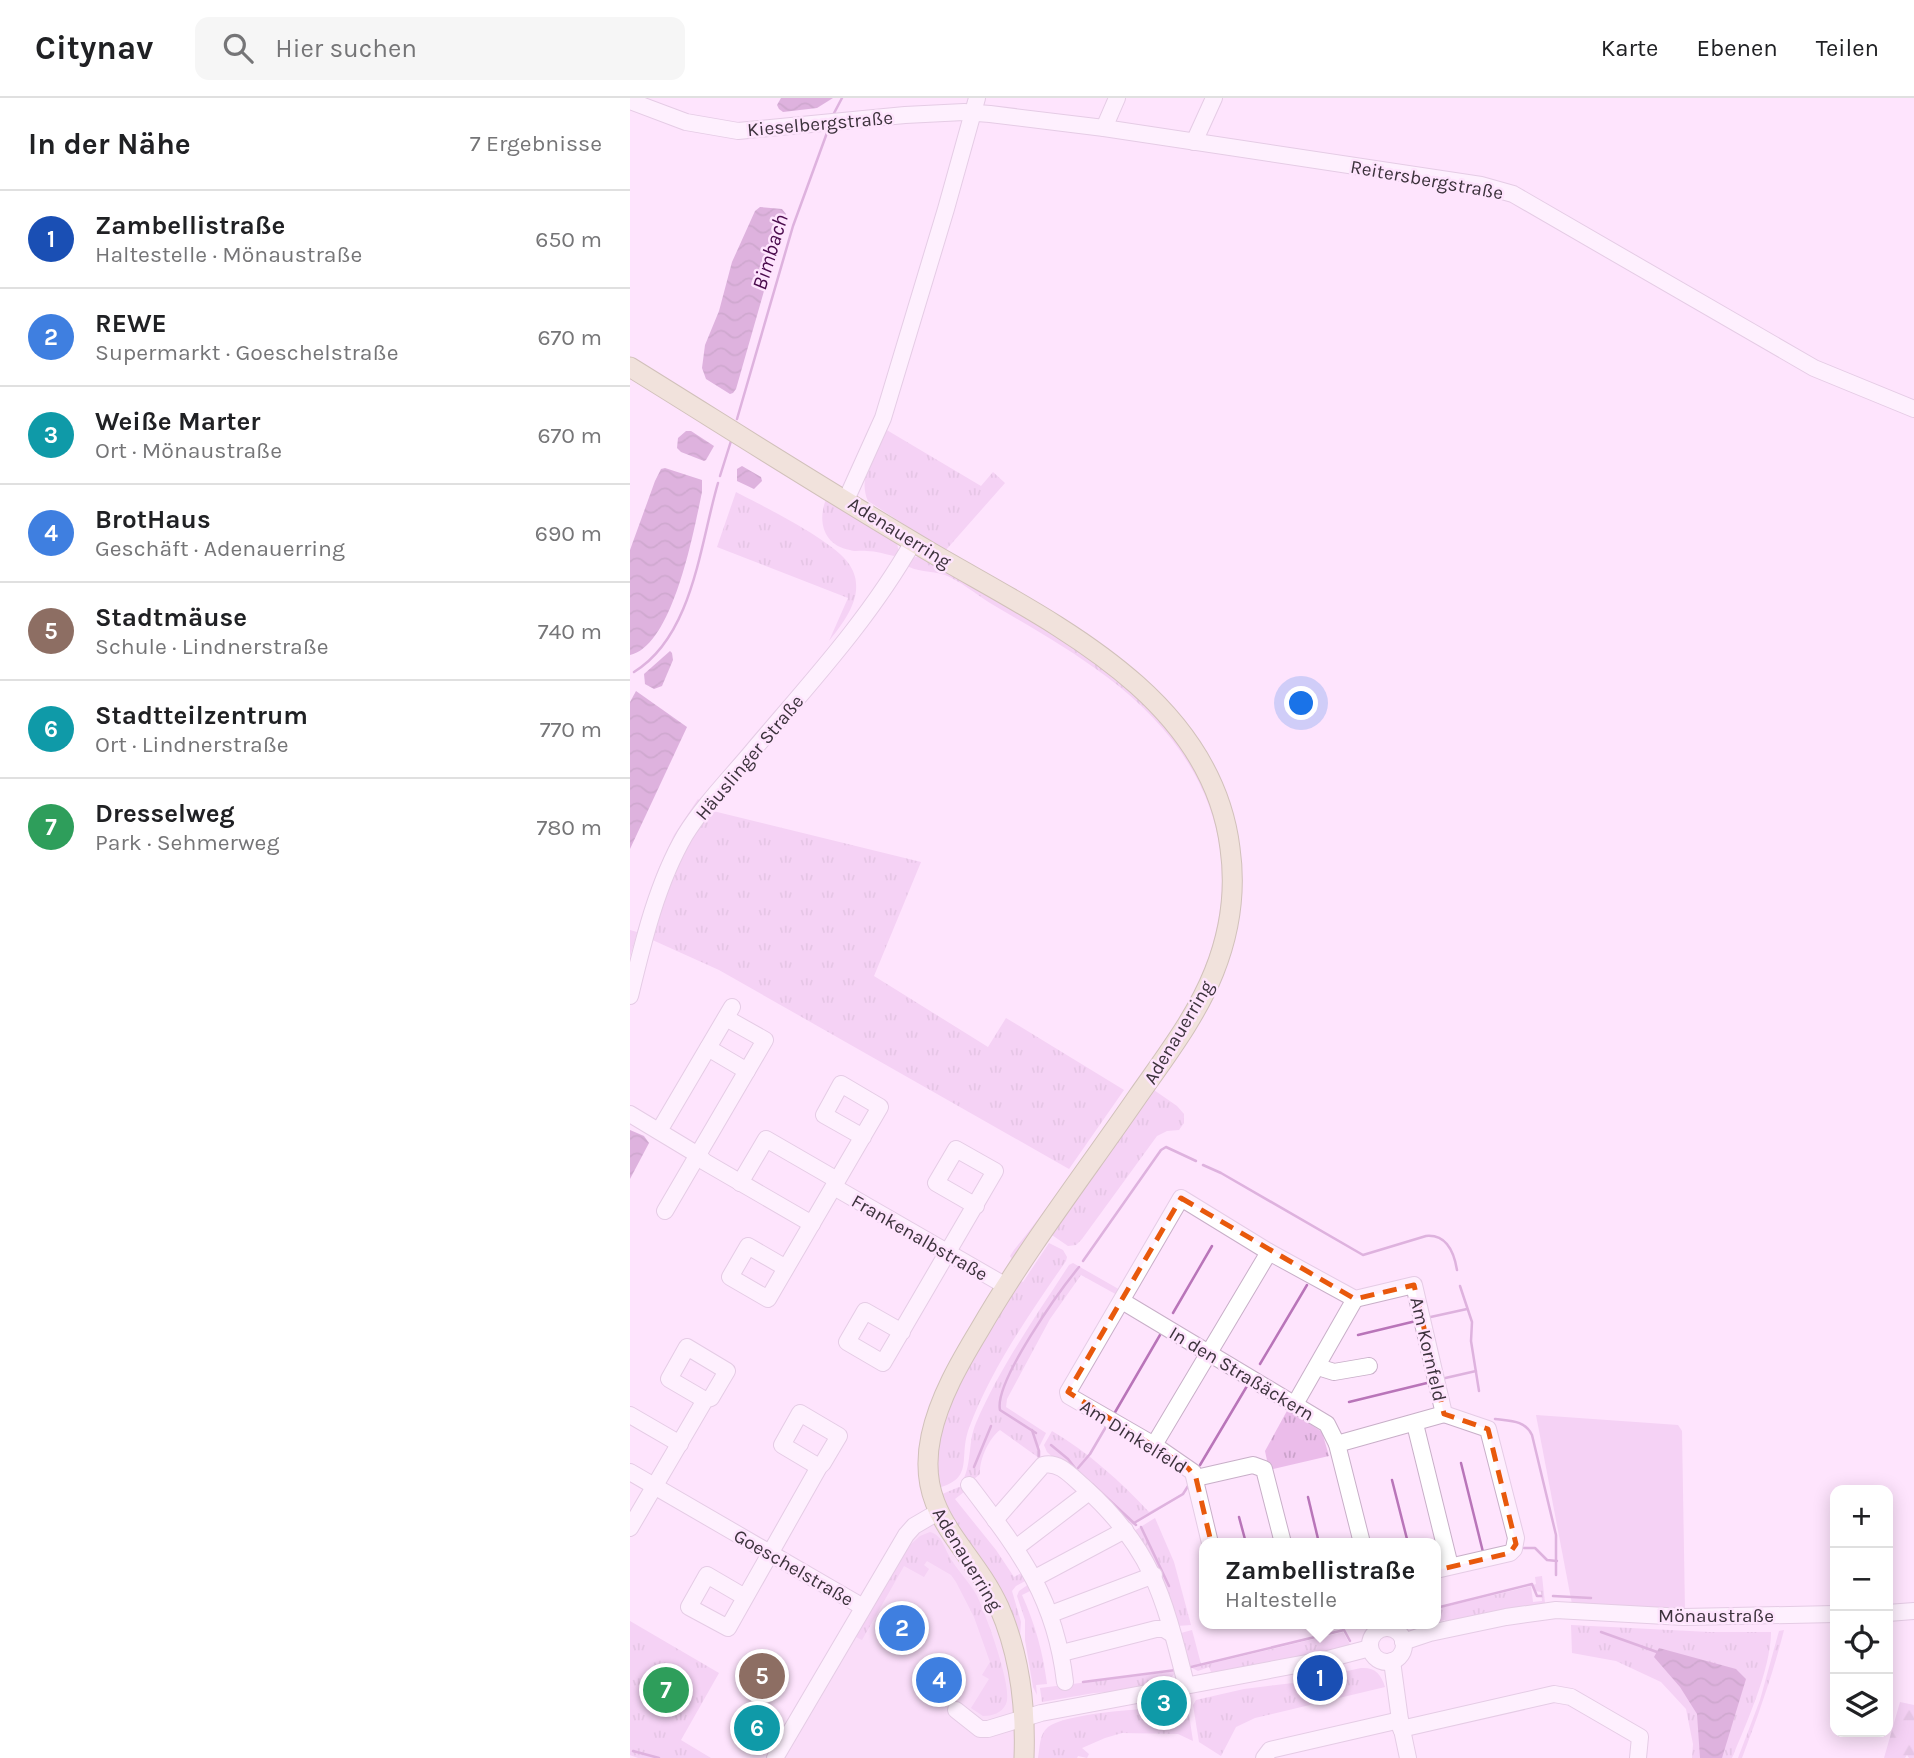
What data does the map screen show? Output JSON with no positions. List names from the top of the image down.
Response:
{
  "streets": {
    "main road": ["Adenauerring"],
    "street": [
      "Kieselbergstraße",
      "Reitersbergstraße",
      "Häuslinger Straße",
      "Frankenalbstraße",
      "Am Kornfeld",
      "In den Straßäckern",
      "Am Dinkelfeld",
      "Goeschelstraße",
      "Mönaustraße"
    ]
  },
  "crossings": [
    ["Kieselbergstraße", "Reitersbergstraße"],
    ["Adenauerring", "Häuslinger Straße"],
    ["Adenauerring", "Frankenalbstraße"],
    ["Adenauerring", "Goeschelstraße"],
    ["In den Straßäckern", "Am Dinkelfeld"]
  ],
  "water": ["Bimbach"],
  "page": {
    "header": "Citynav",
    "search": "Hier suchen",
    "nav": ["Karte", "Ebenen", "Teilen"],
    "heading": ["In der Nähe", "7 Ergebnisse"],
    "list": [
      {
        "mark": "1",
        "name": "Zambellistraße",
        "note": "Haltestelle · Mönaustraße",
        "value": "650 m"
      },
      {
        "mark": "2",
        "name": "REWE",
        "note": "Supermarkt · Goeschelstraße",
        "value": "670 m"
      },
      {
        "mark": "3",
        "name": "Weiße Marter",
        "note": "Ort · Mönaustraße",
        "value": "670 m"
      },
      {
        "mark": "4",
        "name": "BrotHaus",
        "note": "Geschäft · Adenauerring",
        "value": "690 m"
      },
      {
        "mark": "5",
        "name": "Stadtmäuse",
        "note": "Schule · Lindnerstraße",
        "value": "740 m"
      },
      {
        "mark": "6",
        "name": "Stadtteilzentrum",
        "note": "Ort · Lindnerstraße",
        "value": "770 m"
      },
      {
        "mark": "7",
        "name": "Dresselweg",
        "note": "Park · Sehmerweg",
        "value": "780 m"
      }
    ],
    "map_buttons": ["+", "−"],
    "popup": ["Zambellistraße", "Haltestelle"],
    "pins": [
      "2",
      "5",
      "1",
      "4",
      "7",
      "3",
      "6"
    ]
  }
}
